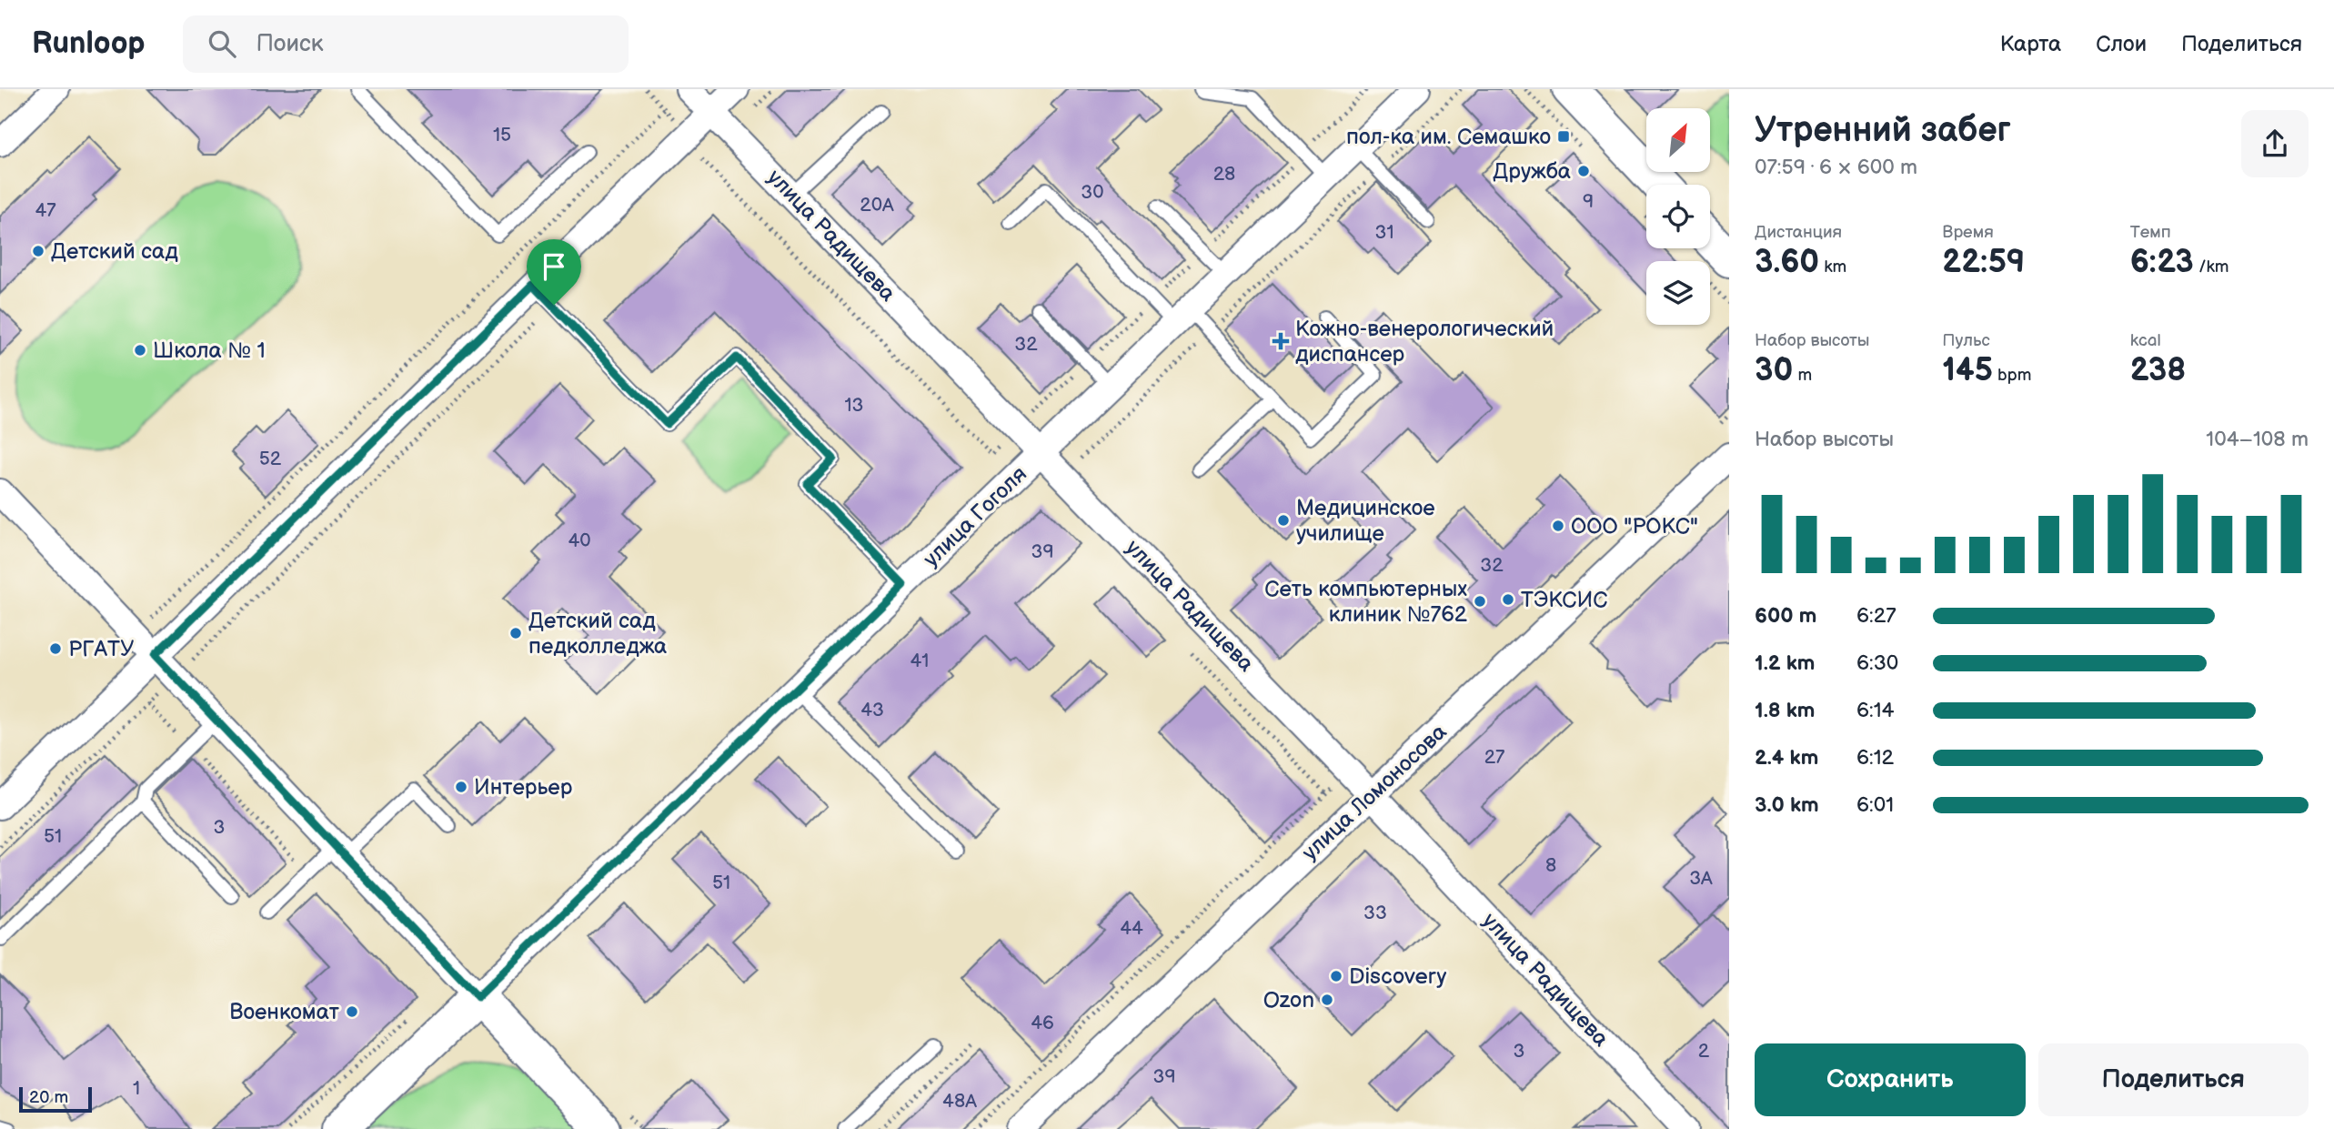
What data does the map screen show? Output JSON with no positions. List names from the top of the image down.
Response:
{
  "streets": {
    "street": ["улица Радищева", "улица Гоголя", "улица Ломоносова"]
  },
  "crossings": [
    ["улица Радищева", "улица Гоголя"],
    ["улица Радищева", "улица Ломоносова"]
  ],
  "places": {
    "transit": ["пол-ка им. Семашко"],
    "other": [
      "Дружба",
      "Детский сад",
      "Школа № 1",
      "Медицинское училище",
      "ООО \"РОКС\"",
      "ТЭКСИС",
      "Сеть компьютерных клиник №762",
      "Детский сад педколледжа",
      "РГАТУ",
      "Интерьер",
      "Discovery",
      "Ozon",
      "Военкомат"
    ],
    "health": ["Кожно-венерологический диспансер"]
  },
  "house_numbers": [
    "15",
    "28",
    "30",
    "9",
    "20А",
    "47",
    "31",
    "32",
    "13",
    "52",
    "40",
    "39",
    "32",
    "41",
    "43",
    "27",
    "3",
    "51",
    "8",
    "3А",
    "51",
    "33",
    "44",
    "46",
    "3",
    "2",
    "39",
    "1",
    "48А"
  ],
  "scale_bar": "20 m",
  "north": "top right",
  "page": {
    "header": "Runloop",
    "search": "Поиск",
    "nav": ["Карта", "Слои", "Поделиться"],
    "heading": ["Утренний забег", "07:59 · 6 × 600 m"],
    "stats": [
      ["Дистанция", "3.60 km"],
      ["Время", "22:59"],
      ["Темп", "6:23 /km"],
      ["Набор высоты", "30 m"],
      ["Пульс", "145 bpm"],
      ["kcal", "238"]
    ],
    "chart": ["Набор высоты", "104–108 m"],
    "list": [
      {
        "name": "600 m",
        "note": "6:27"
      },
      {
        "name": "1.2 km",
        "note": "6:30"
      },
      {
        "name": "1.8 km",
        "note": "6:14"
      },
      {
        "name": "2.4 km",
        "note": "6:12"
      },
      {
        "name": "3.0 km",
        "note": "6:01"
      }
    ],
    "buttons": ["Сохранить", "Поделиться"],
    "scale": "20 m"
  }
}
